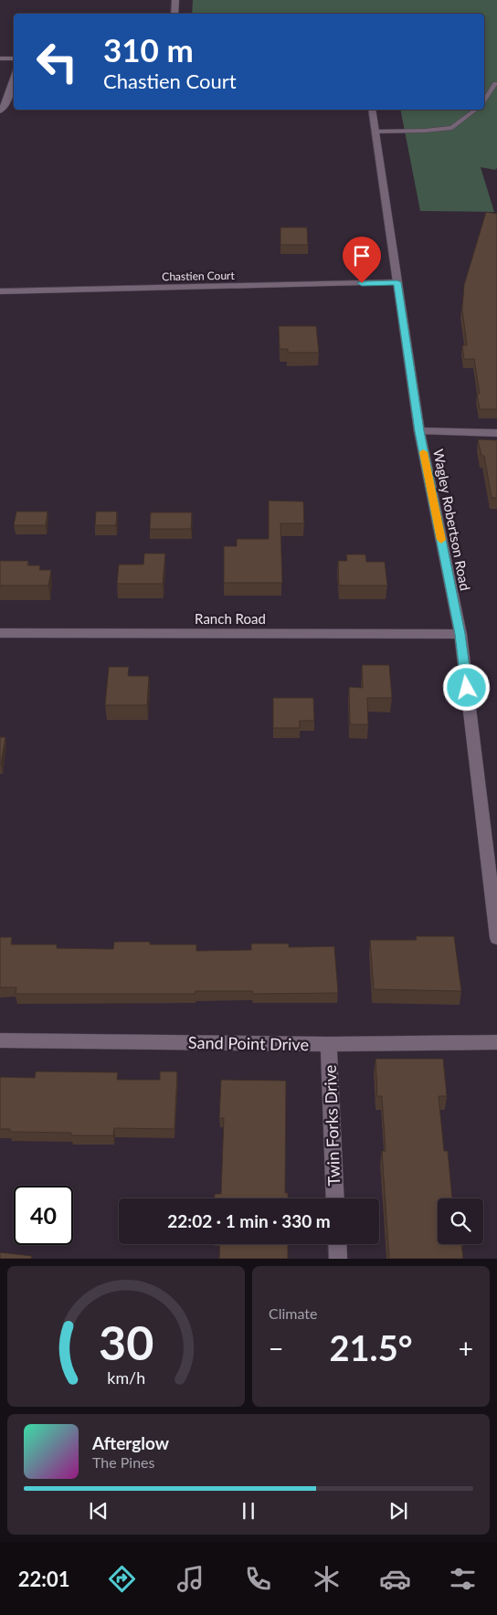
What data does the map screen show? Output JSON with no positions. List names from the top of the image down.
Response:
{
  "streets": {
    "street": [
      "Chastien Court",
      "Wagley Robertson Road",
      "Ranch Road",
      "Sand Point Drive",
      "Twin Forks Drive"
    ]
  },
  "crossings": [
    ["Chastien Court", "Wagley Robertson Road"],
    ["Wagley Robertson Road", "Ranch Road"],
    ["Sand Point Drive", "Twin Forks Drive"]
  ],
  "page": {
    "turn": ["310 m", "Chastien Court"],
    "limit": "40",
    "trip": "22:02 · 1 min · 330 m",
    "tile": "Climate",
    "heat": ["−", "21.5°", "+"],
    "song": ["Afterglow", "The Pines"],
    "tabs": "22:01",
    "gauge": ["30", "km/h"]
  }
}
